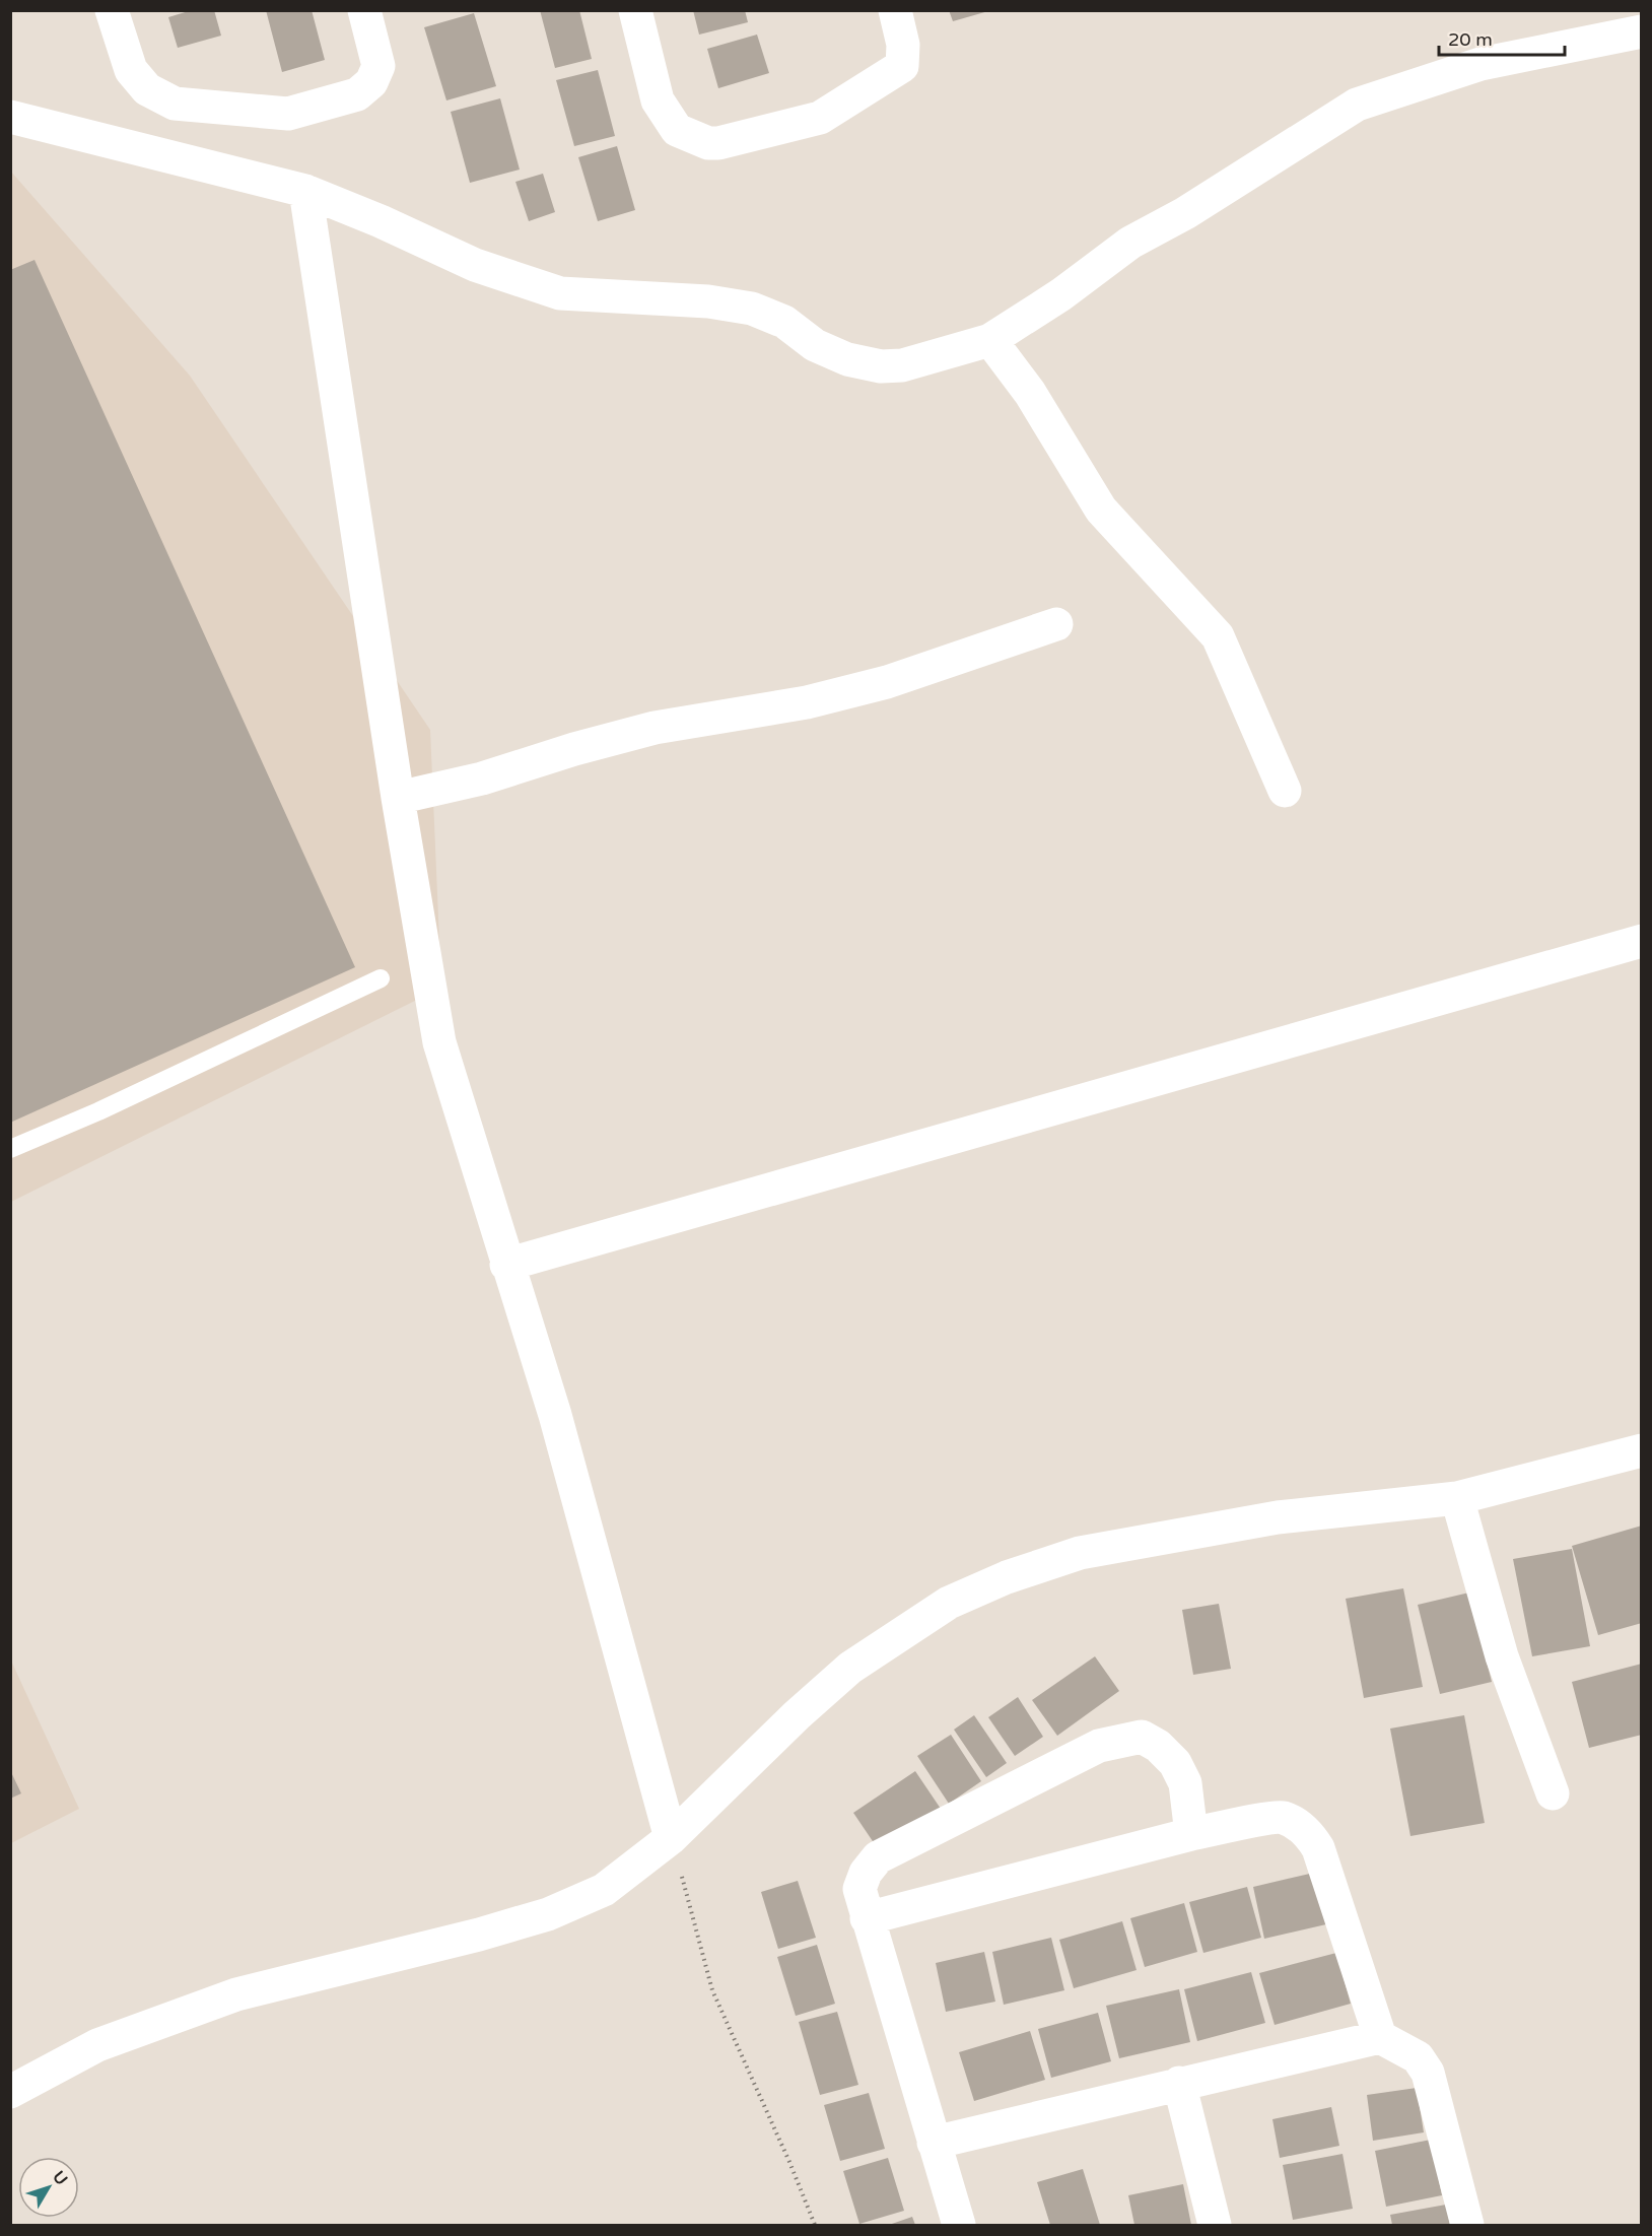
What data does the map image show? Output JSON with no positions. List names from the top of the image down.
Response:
{
  "scale_bar": "20 m",
  "north": "top right"
}
